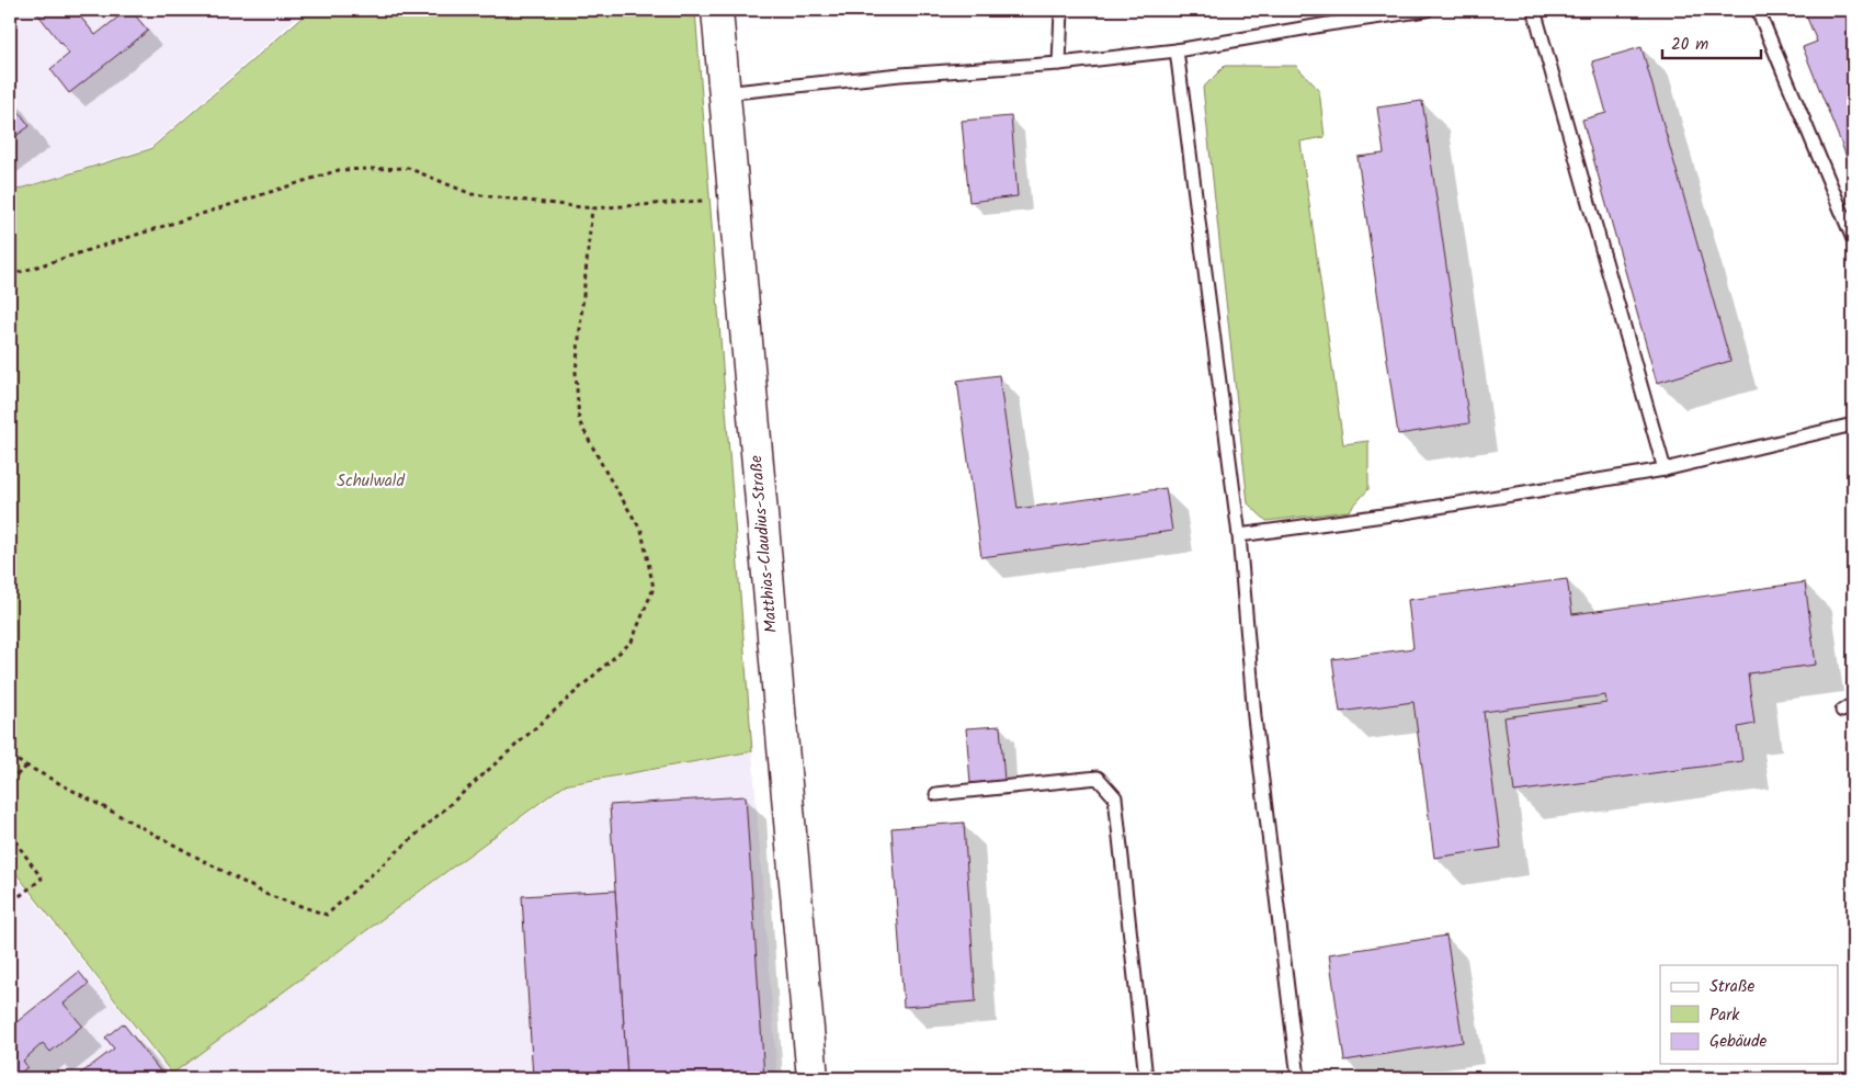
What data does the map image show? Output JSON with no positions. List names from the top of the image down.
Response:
{
  "streets": {
    "street": ["Matthias-Claudius-Straße"]
  },
  "parks": ["Schulwald"],
  "legend": ["Straße", "Park", "Gebäude"],
  "scale_bar": "20 m"
}
